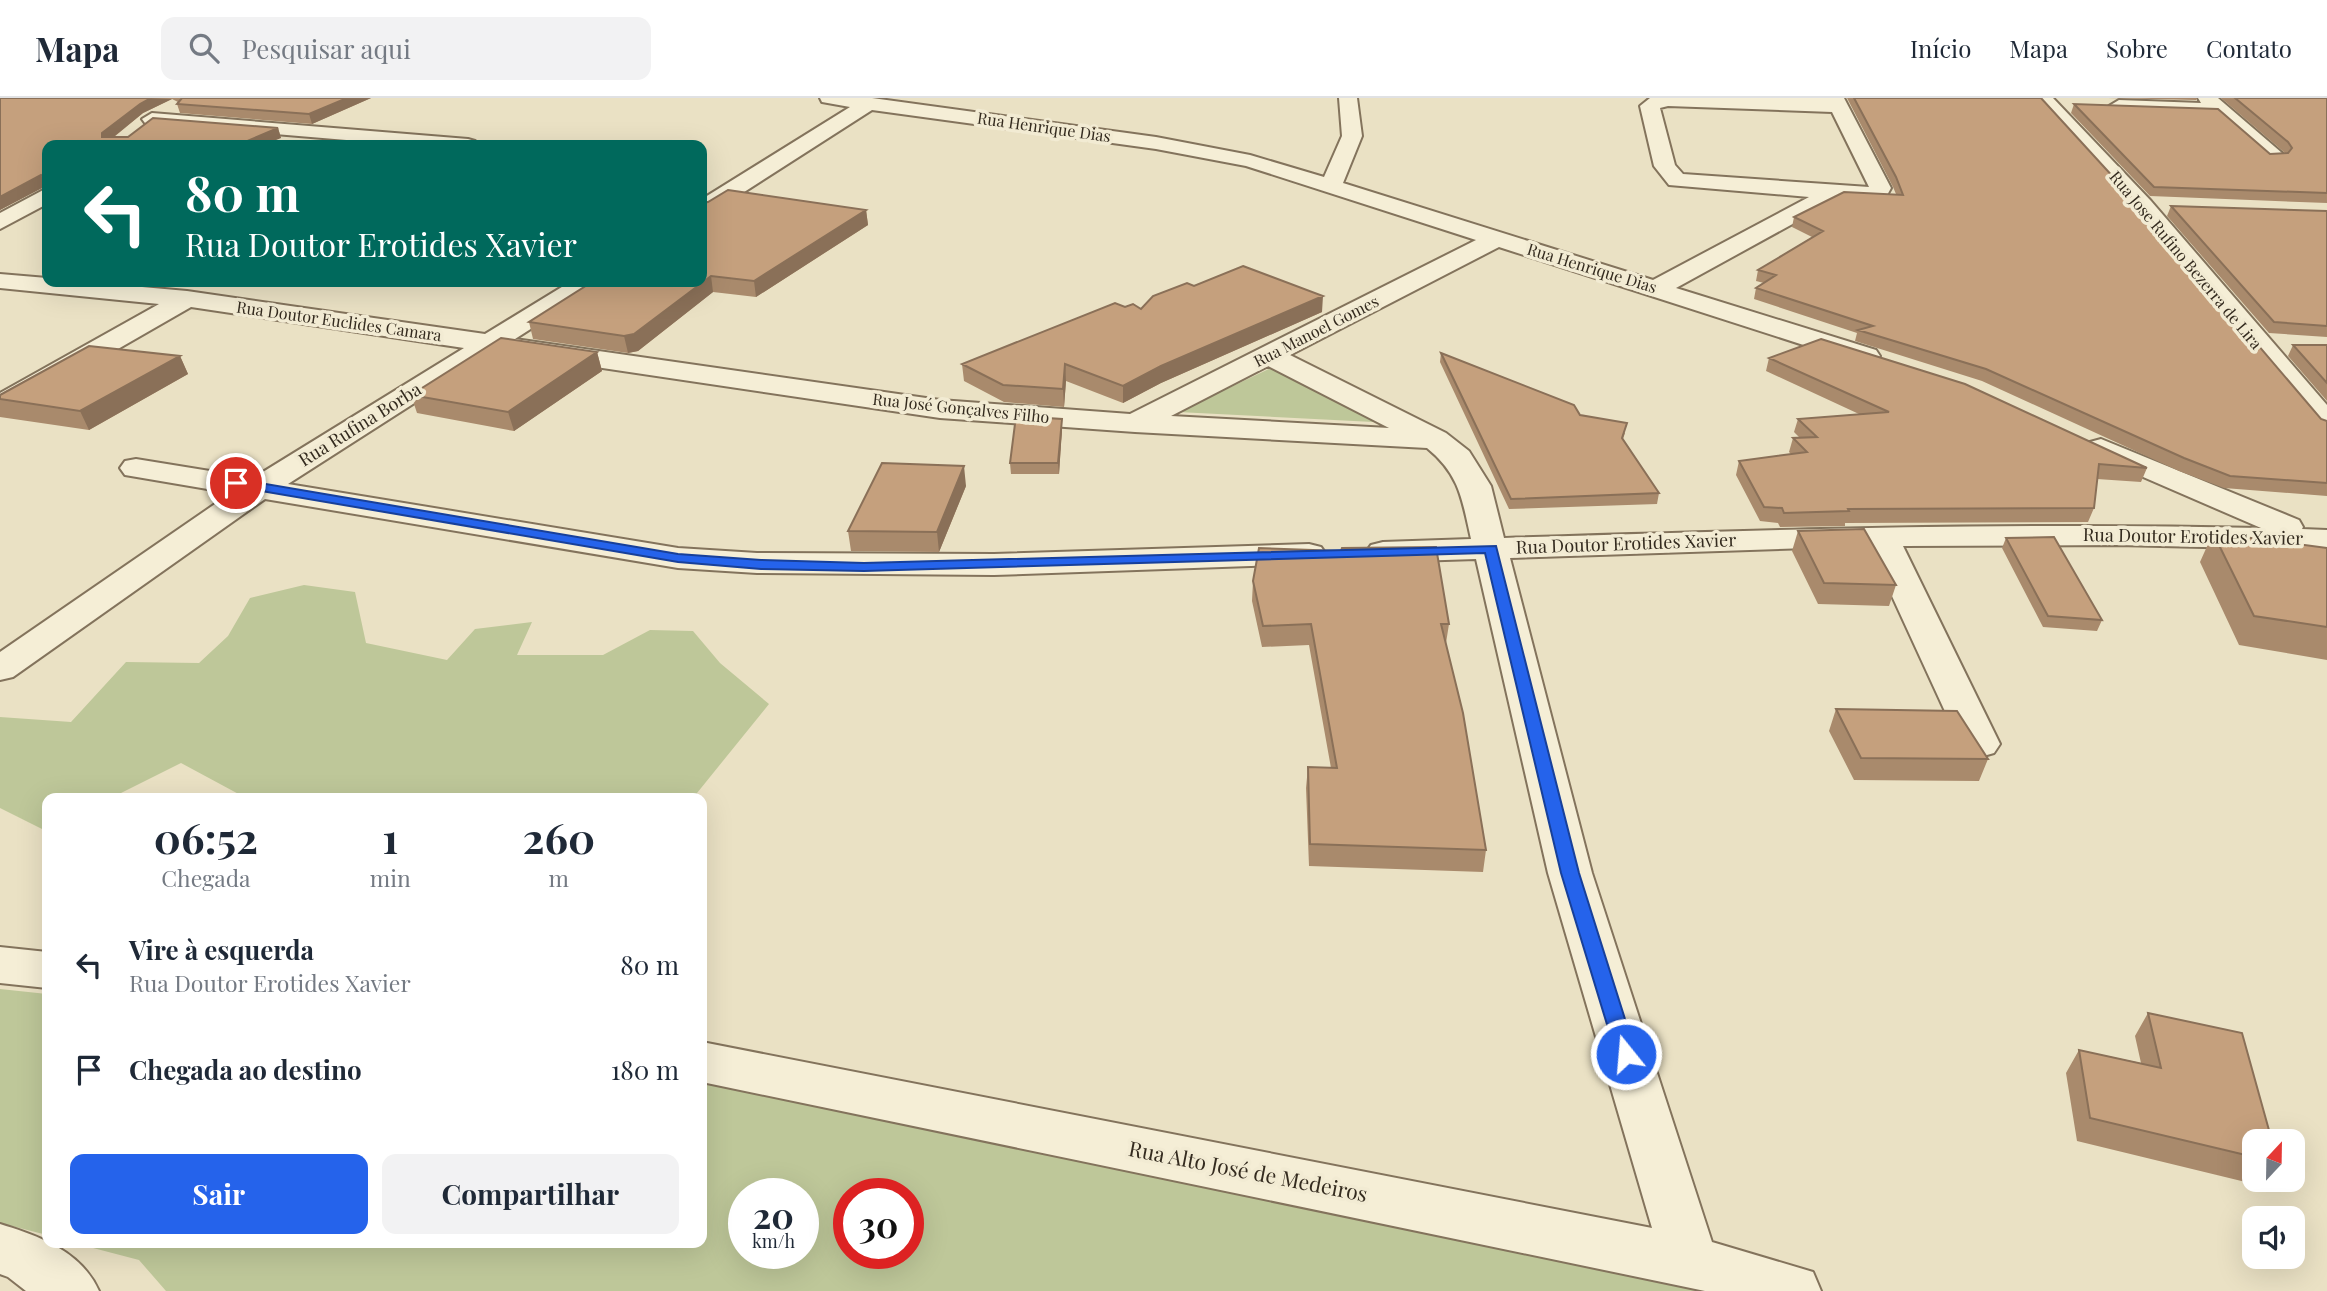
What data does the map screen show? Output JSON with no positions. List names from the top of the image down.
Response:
{
  "streets": {
    "street": [
      "Rua Henrique Dias",
      "Rua Jose Rufino Bezerra de Lira",
      "Rua Doutor Euclides Camara",
      "Rua Manoel Gomes",
      "Rua José Gonçalves Filho",
      "Rua Rufina Borba",
      "Rua Doutor Erotides Xavier",
      "Rua Alto José de Medeiros"
    ]
  },
  "crossings": [
    ["Rua Henrique Dias", "Rua Manoel Gomes"],
    ["Rua Doutor Euclides Camara", "Rua José Gonçalves Filho"],
    ["Rua Doutor Euclides Camara", "Rua Rufina Borba"],
    ["Rua Manoel Gomes", "Rua José Gonçalves Filho"],
    ["Rua José Gonçalves Filho", "Rua Rufina Borba"],
    ["Rua Rufina Borba", "Rua Doutor Erotides Xavier"]
  ],
  "north": "top",
  "page": {
    "header": "Mapa",
    "search": "Pesquisar aqui",
    "nav": [
      "Início",
      "Mapa",
      "Sobre",
      "Contato"
    ],
    "turn": ["80 m", "Rua Doutor Erotides Xavier"],
    "eta": [
      "06:52",
      "Chegada",
      "1",
      "min",
      "260",
      "m"
    ],
    "list": [
      {
        "name": "Vire à esquerda",
        "note": "Rua Doutor Erotides Xavier",
        "value": "80 m"
      },
      {
        "name": "Chegada ao destino",
        "value": "180 m"
      }
    ],
    "buttons": ["Sair", "Compartilhar"],
    "speed": "20 km/h",
    "limit": "30"
  }
}
